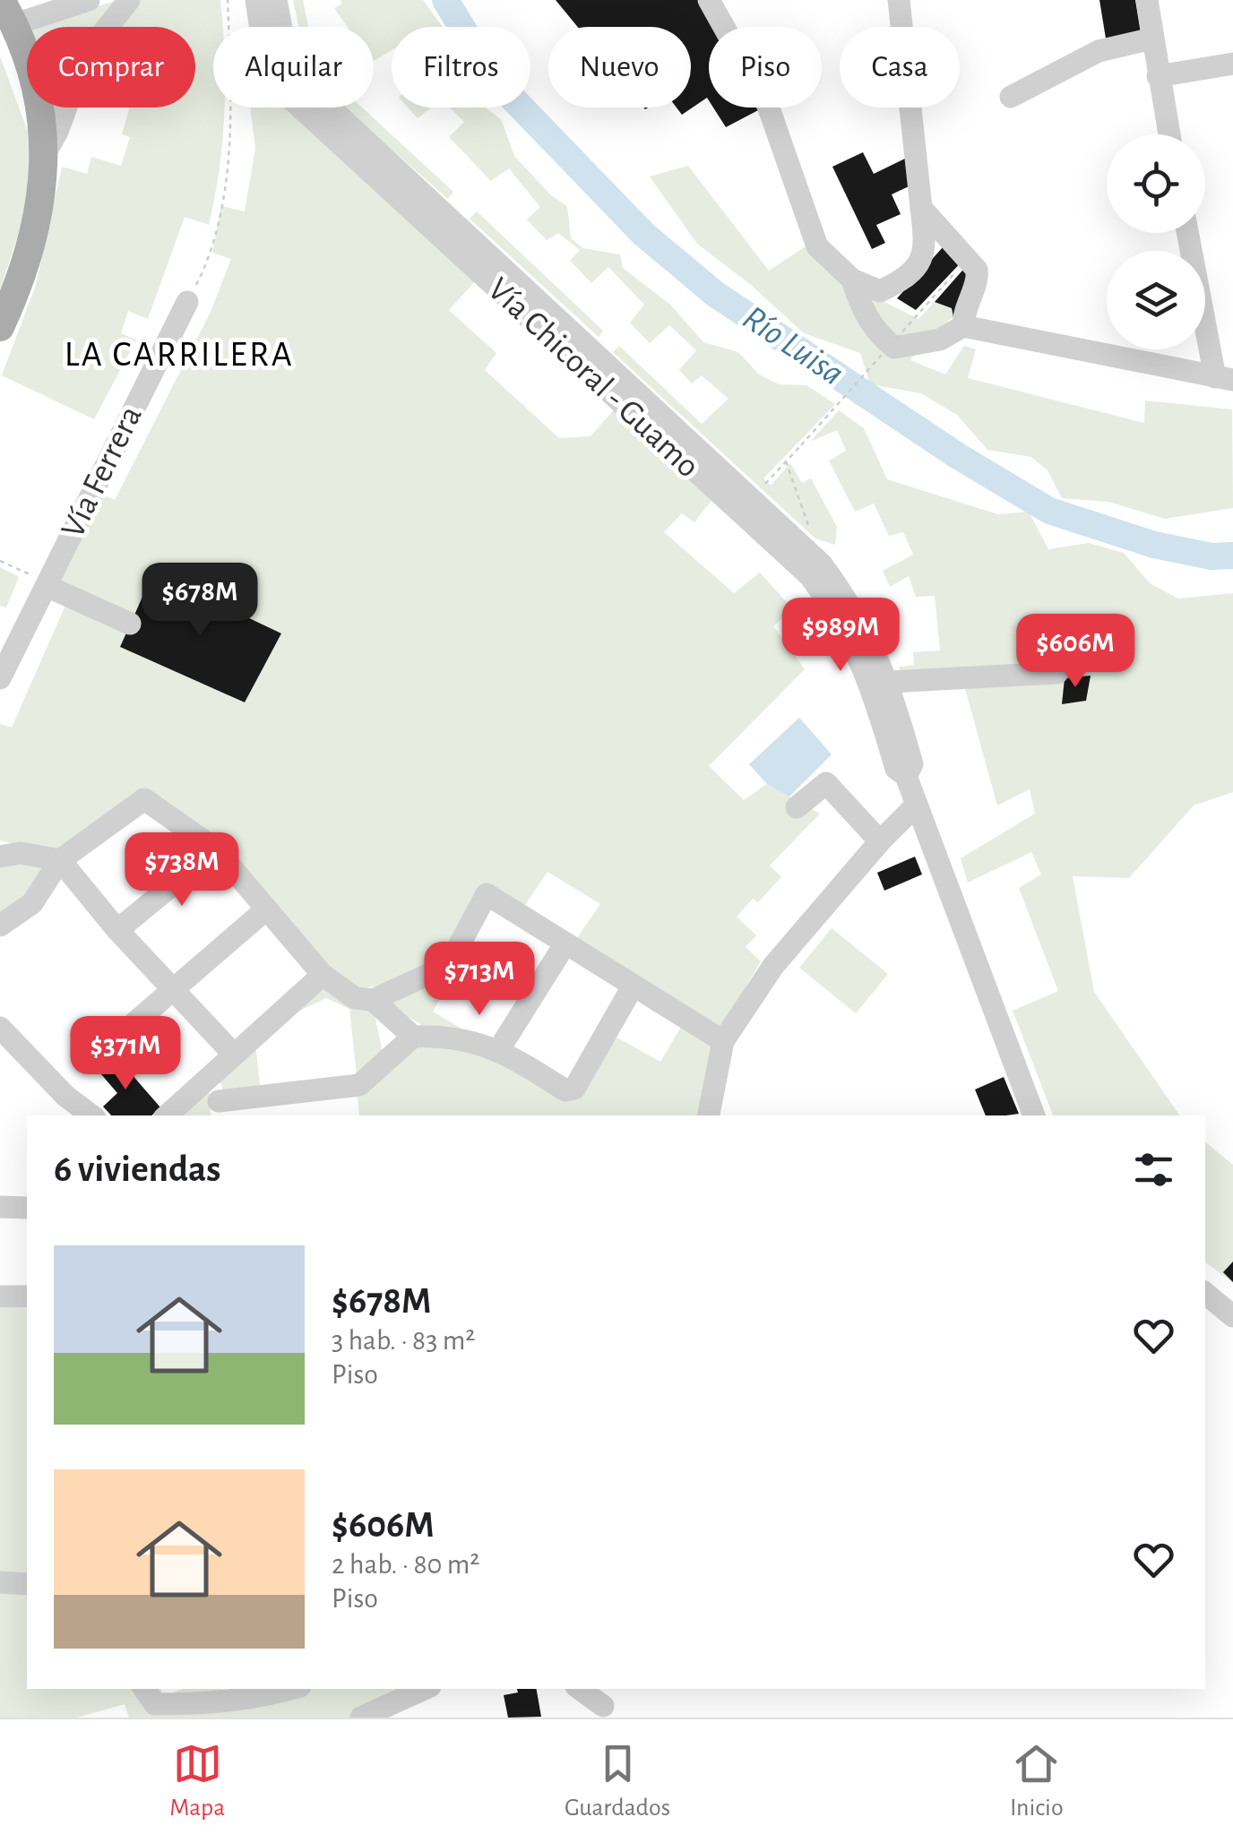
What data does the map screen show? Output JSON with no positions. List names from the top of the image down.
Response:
{
  "streets": {
    "street": ["Vía Chicoral - Guamo", "Vía Ferrera"]
  },
  "districts": ["LA CARRILERA"],
  "water": ["Río Luisa"],
  "page": {
    "chip": [
      "Comprar",
      "Alquilar",
      "Filtros",
      "Nuevo",
      "Piso",
      "Casa"
    ],
    "price": [
      "$678M",
      "$989M",
      "$606M",
      "$738M",
      "$713M",
      "$371M"
    ],
    "heading": "6 viviendas",
    "list": [
      {
        "name": "$678M",
        "note": "3 hab. · 83 m² · Piso"
      },
      {
        "name": "$606M",
        "note": "2 hab. · 80 m² · Piso"
      }
    ],
    "tabs": ["Mapa", "Guardados", "Inicio"]
  }
}
